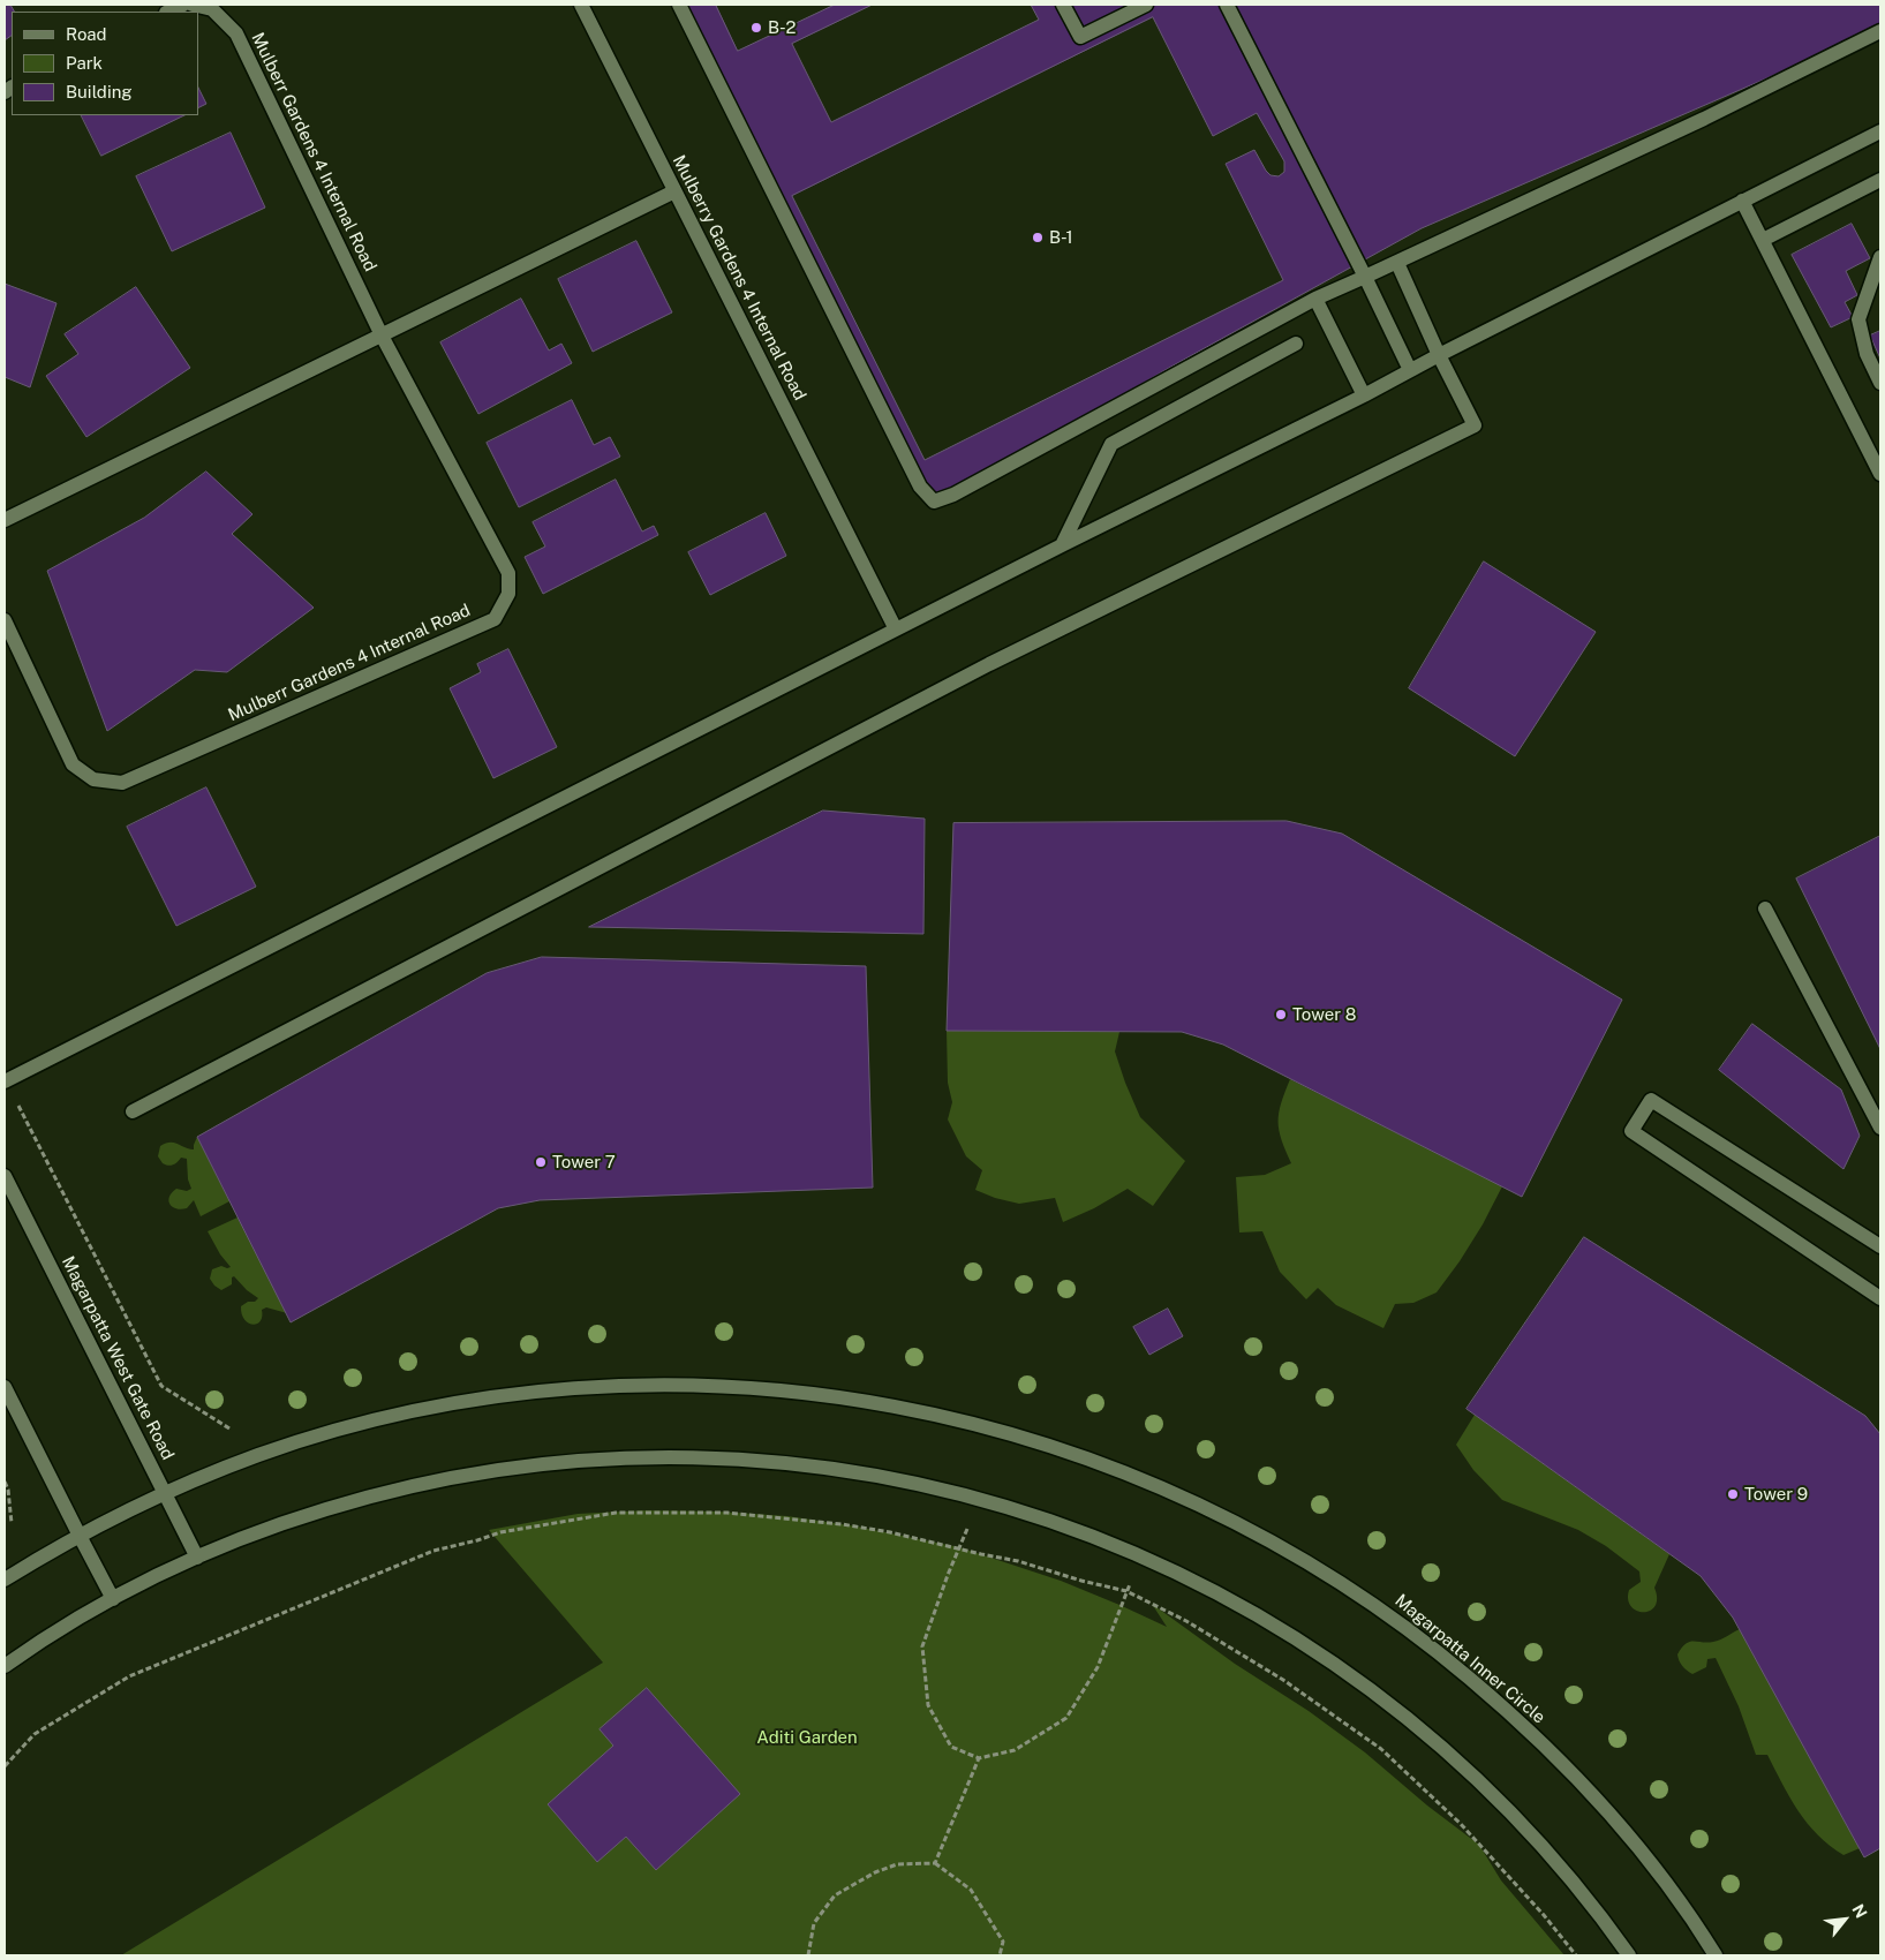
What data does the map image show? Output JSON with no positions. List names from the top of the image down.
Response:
{
  "streets": {
    "street": [
      "Mulberr Gardens 4 Internal Road",
      "Mulberry Gardens 4 Internal Road",
      "Magarpatta West Gate Road",
      "Magarpatta Inner Circle"
    ]
  },
  "crossings": [
    ["Magarpatta West Gate Road", "Magarpatta Inner Circle"]
  ],
  "parks": ["Aditi Garden"],
  "places": [
    "B-2",
    "B-1",
    "Tower 8",
    "Tower 7",
    "Tower 9"
  ],
  "legend": ["Road", "Park", "Building"],
  "north": "top right"
}
